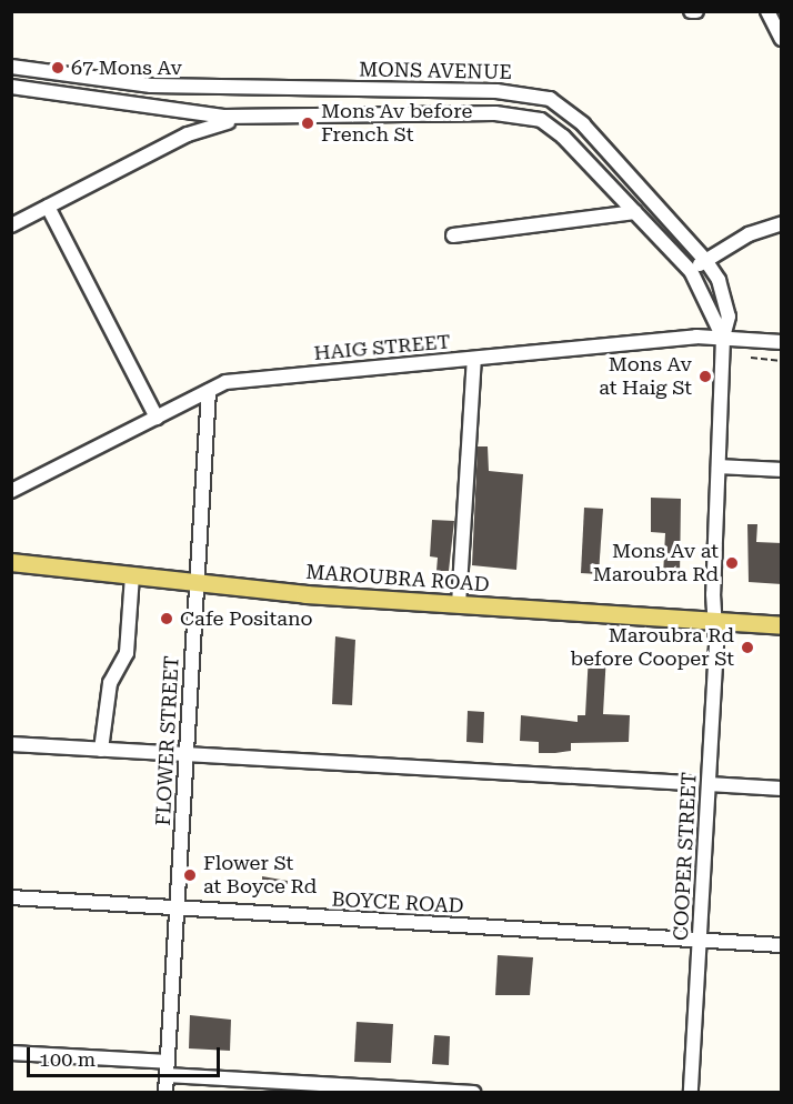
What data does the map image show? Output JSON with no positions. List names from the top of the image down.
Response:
{
  "streets": {
    "main road": ["MAROUBRA ROAD"],
    "street": [
      "MONS AVENUE",
      "HAIG STREET",
      "FLOWER STREET",
      "COOPER STREET",
      "BOYCE ROAD"
    ]
  },
  "crossings": [
    ["MONS AVENUE", "HAIG STREET"],
    ["MONS AVENUE", "MAROUBRA ROAD"],
    ["MONS AVENUE", "COOPER STREET"],
    ["HAIG STREET", "FLOWER STREET"],
    ["MAROUBRA ROAD", "FLOWER STREET"],
    ["MAROUBRA ROAD", "COOPER STREET"],
    ["FLOWER STREET", "BOYCE ROAD"],
    ["COOPER STREET", "BOYCE ROAD"]
  ],
  "places": [
    "67 Mons Av",
    "Mons Av before French St",
    "Mons Av at Haig St",
    "Mons Av at Maroubra Rd",
    "Cafe Positano",
    "Maroubra Rd before Cooper St",
    "Flower St at Boyce Rd"
  ],
  "scale_bar": "100 m"
}
